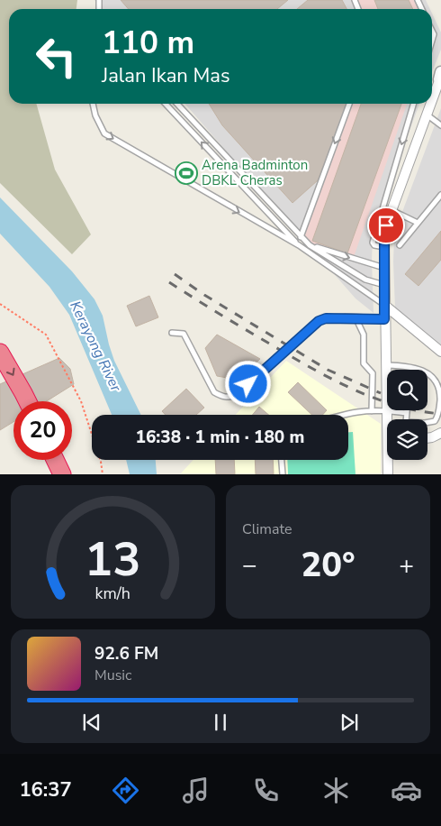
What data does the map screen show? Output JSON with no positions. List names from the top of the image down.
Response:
{
  "water": ["Kerayong River"],
  "places": {
    "sports": ["Arena Badminton DBKL Cheras"]
  },
  "page": {
    "turn": ["110 m", "Jalan Ikan Mas"],
    "limit": "20",
    "trip": "16:38 · 1 min · 180 m",
    "tile": "Climate",
    "heat": ["−", "20°", "+"],
    "song": ["92.6 FM", "Music"],
    "tabs": "16:37",
    "gauge": ["13", "km/h"]
  }
}
